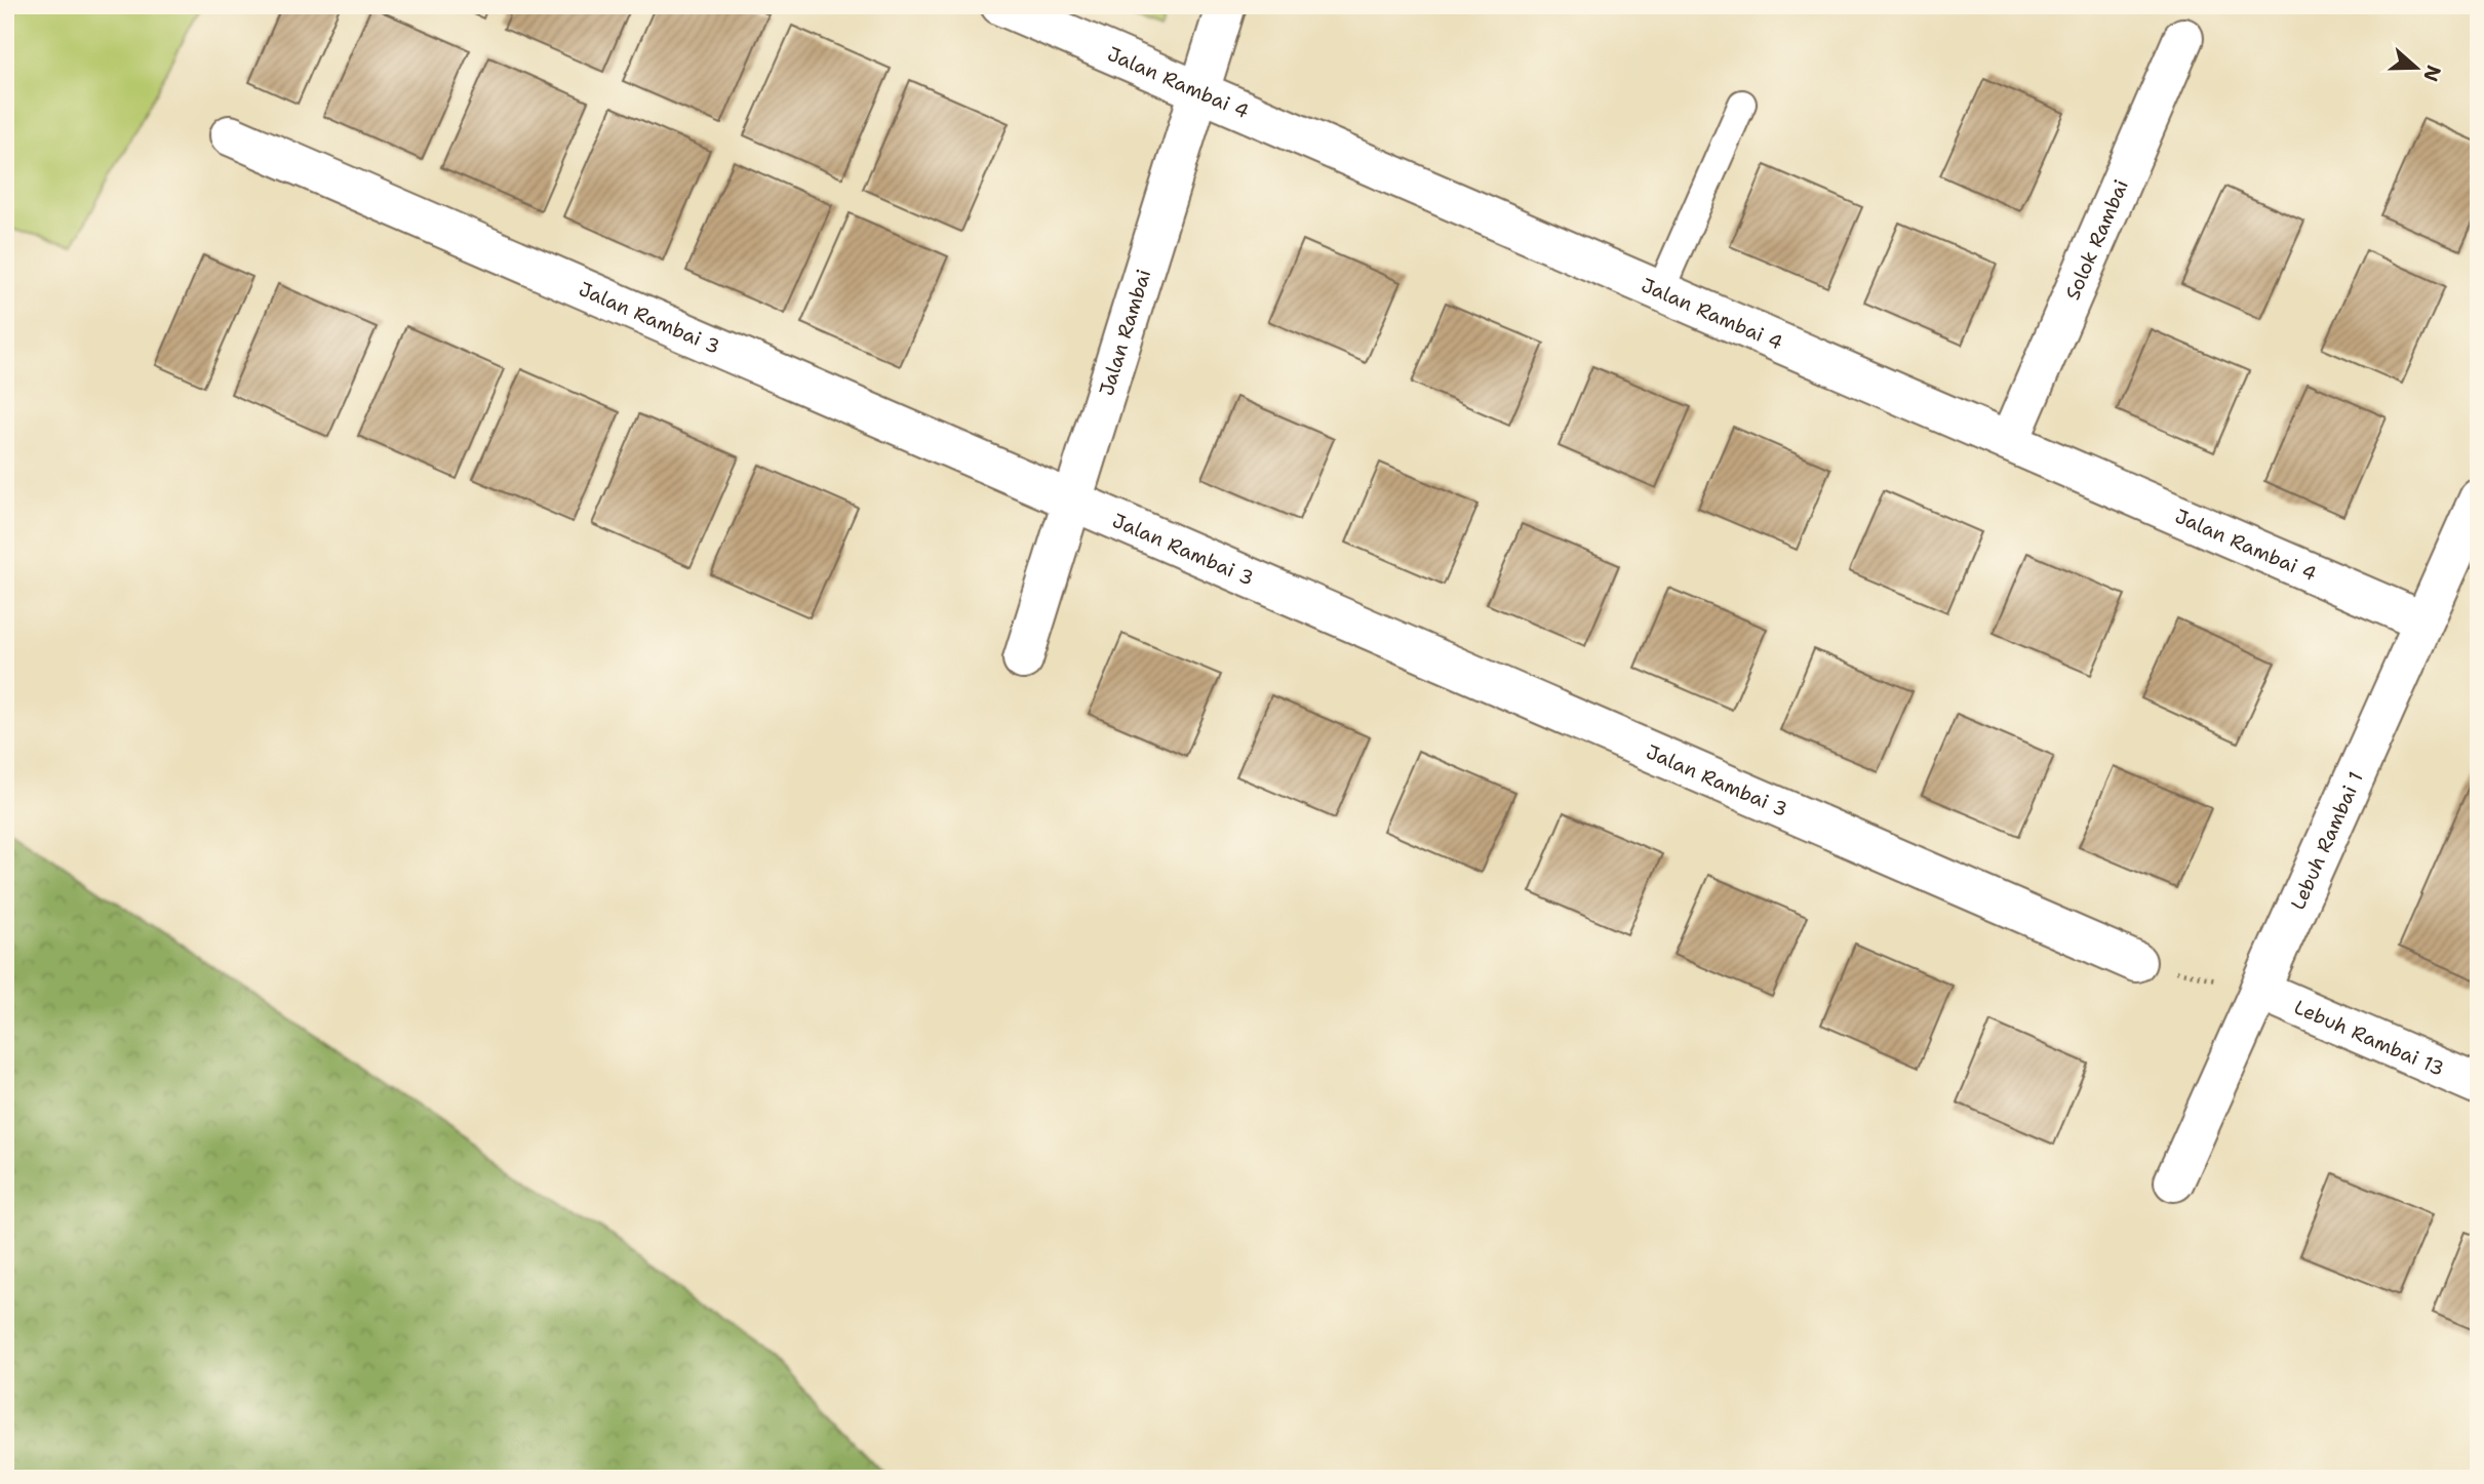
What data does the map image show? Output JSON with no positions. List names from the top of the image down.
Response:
{
  "streets": {
    "street": [
      "Jalan Rambai 4",
      "Solok Rambai",
      "Jalan Rambai 3",
      "Jalan Rambai",
      "Lebuh Rambai 1",
      "Lebuh Rambai 13"
    ]
  },
  "crossings": [
    ["Jalan Rambai 4", "Solok Rambai"],
    ["Jalan Rambai 4", "Jalan Rambai"],
    ["Jalan Rambai 4", "Lebuh Rambai 1"],
    ["Jalan Rambai 3", "Jalan Rambai"],
    ["Lebuh Rambai 1", "Lebuh Rambai 13"]
  ],
  "north": "right"
}
